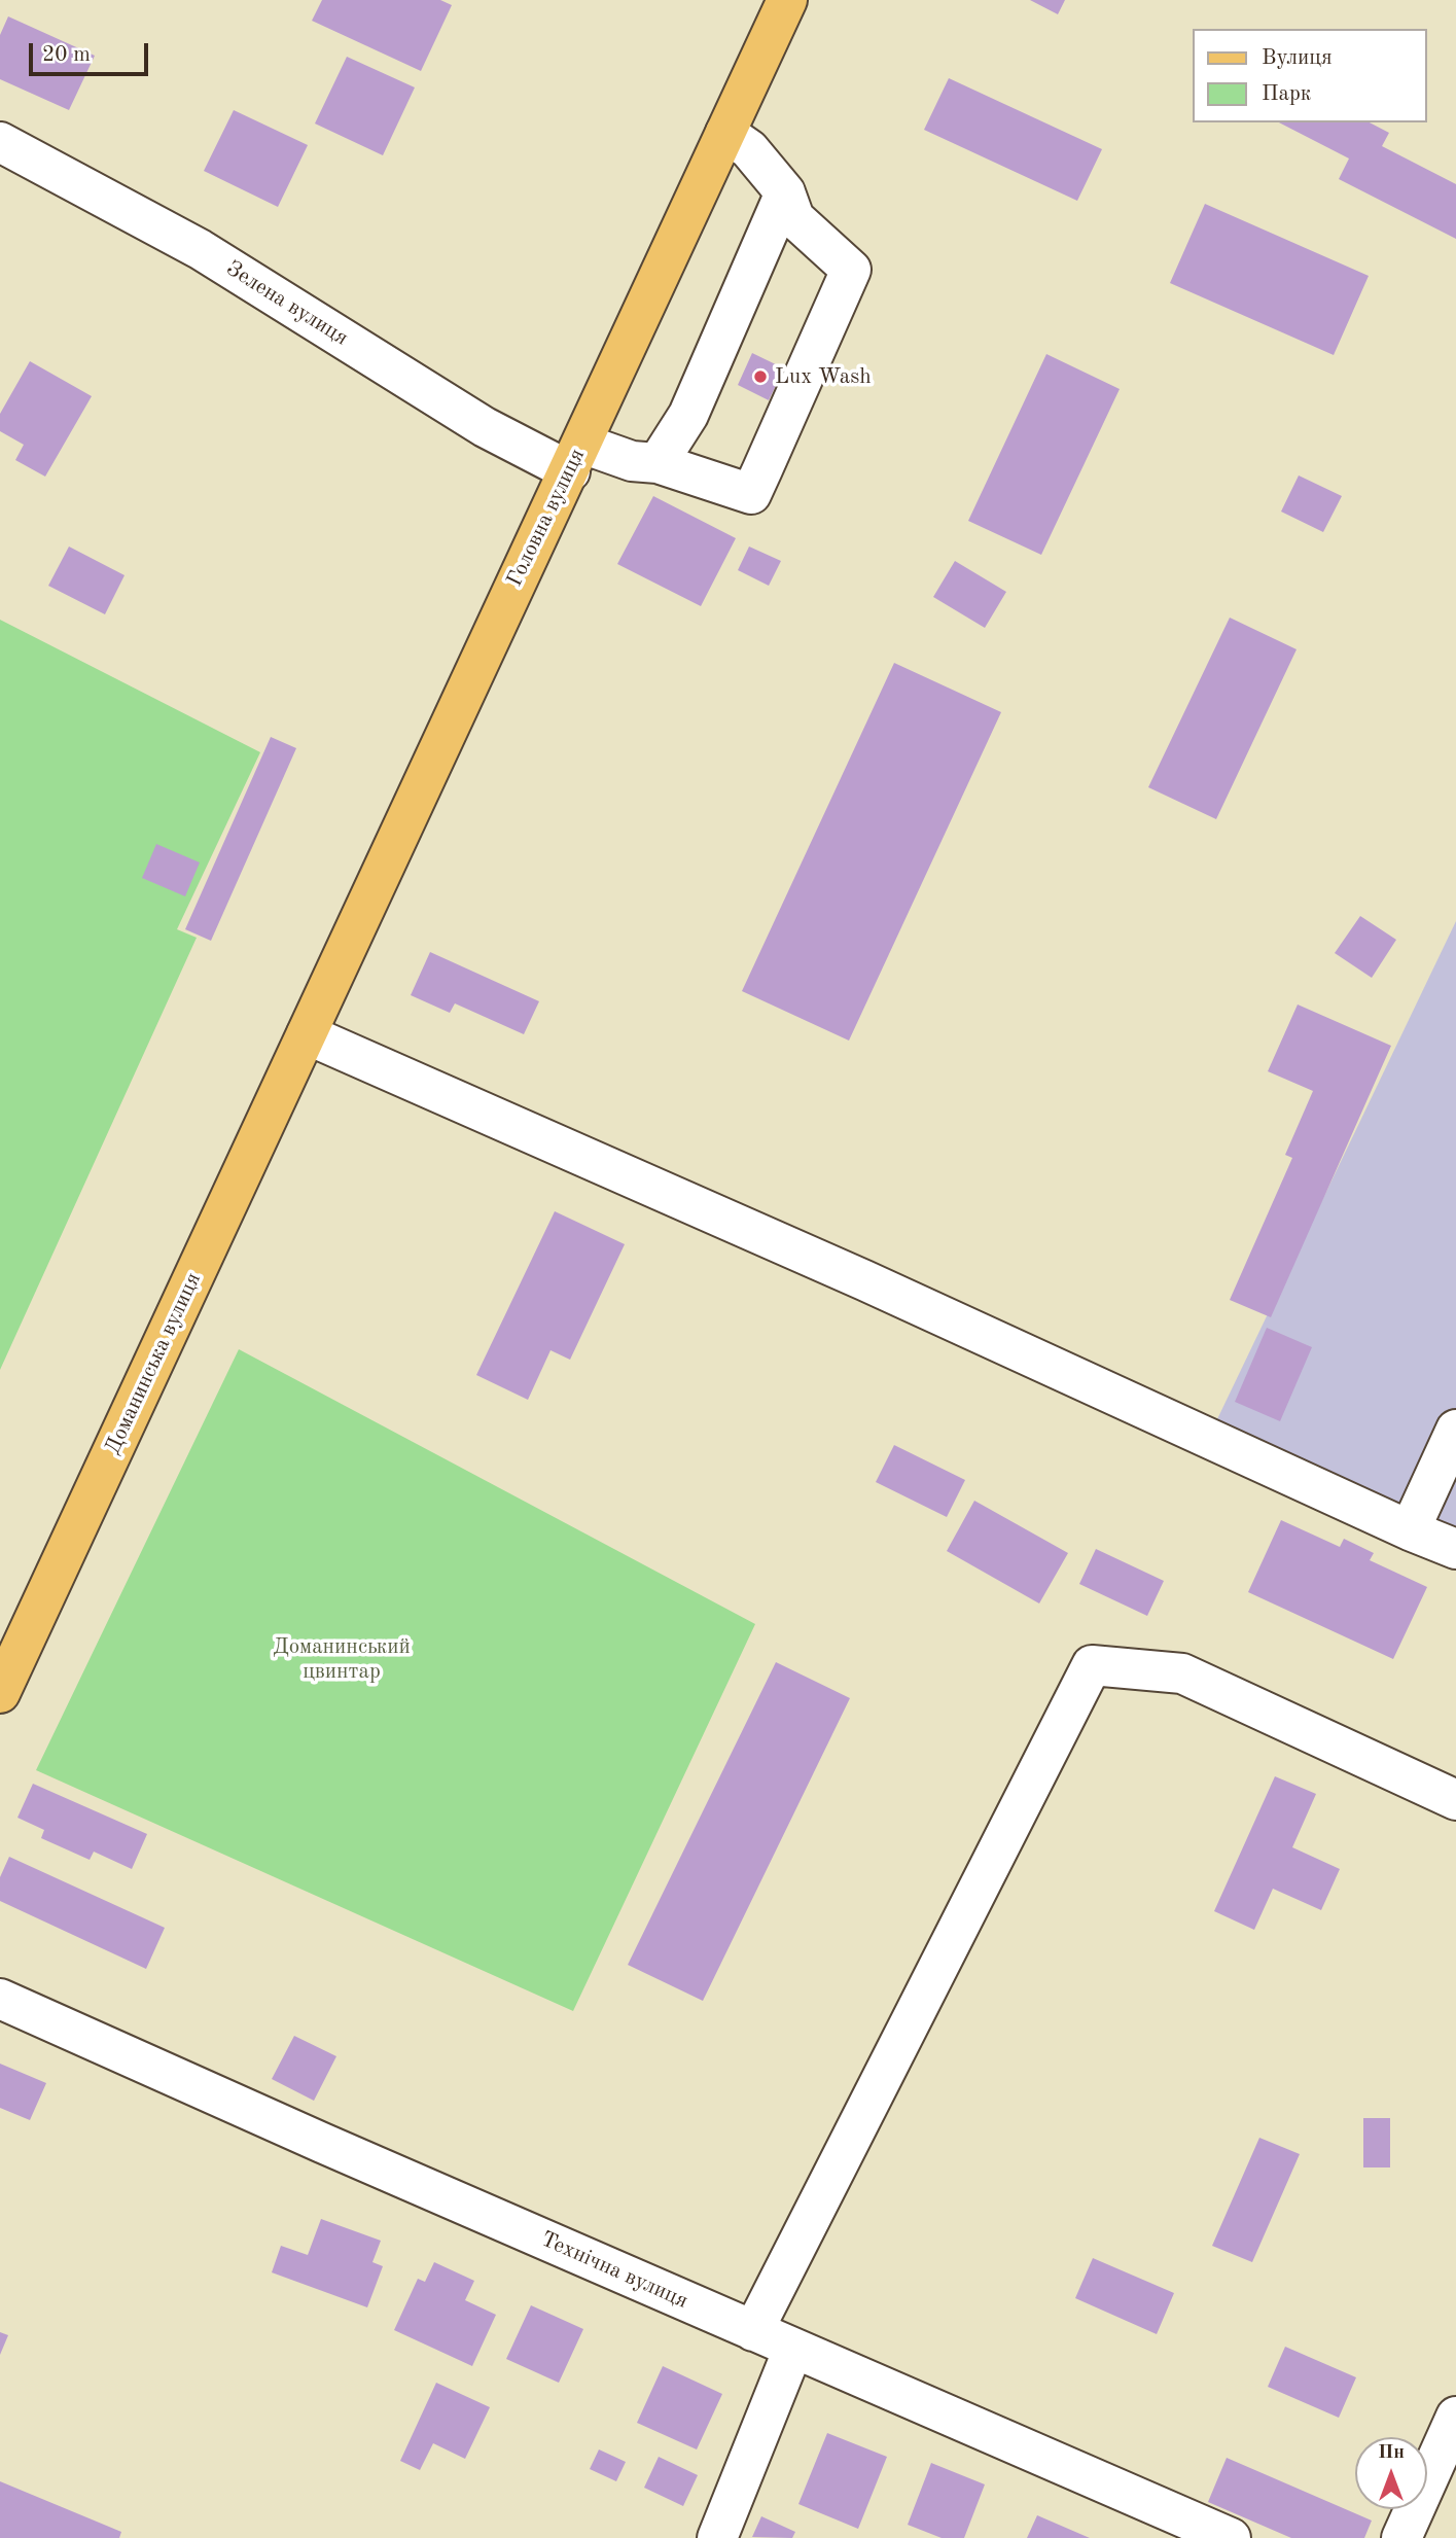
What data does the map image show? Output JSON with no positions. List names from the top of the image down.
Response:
{
  "streets": {
    "main road": ["Головна вулиця", "Доманинська вулиця"],
    "street": ["Зелена вулиця", "Технічна вулиця"]
  },
  "crossings": [
    ["Зелена вулиця", "Головна вулиця"],
    ["Головна вулиця", "Доманинська вулиця"]
  ],
  "parks": ["Доманинський цвинтар"],
  "places": ["Lux Wash"],
  "legend": ["Вулиця", "Парк"],
  "scale_bar": "20 m",
  "north": "top"
}
